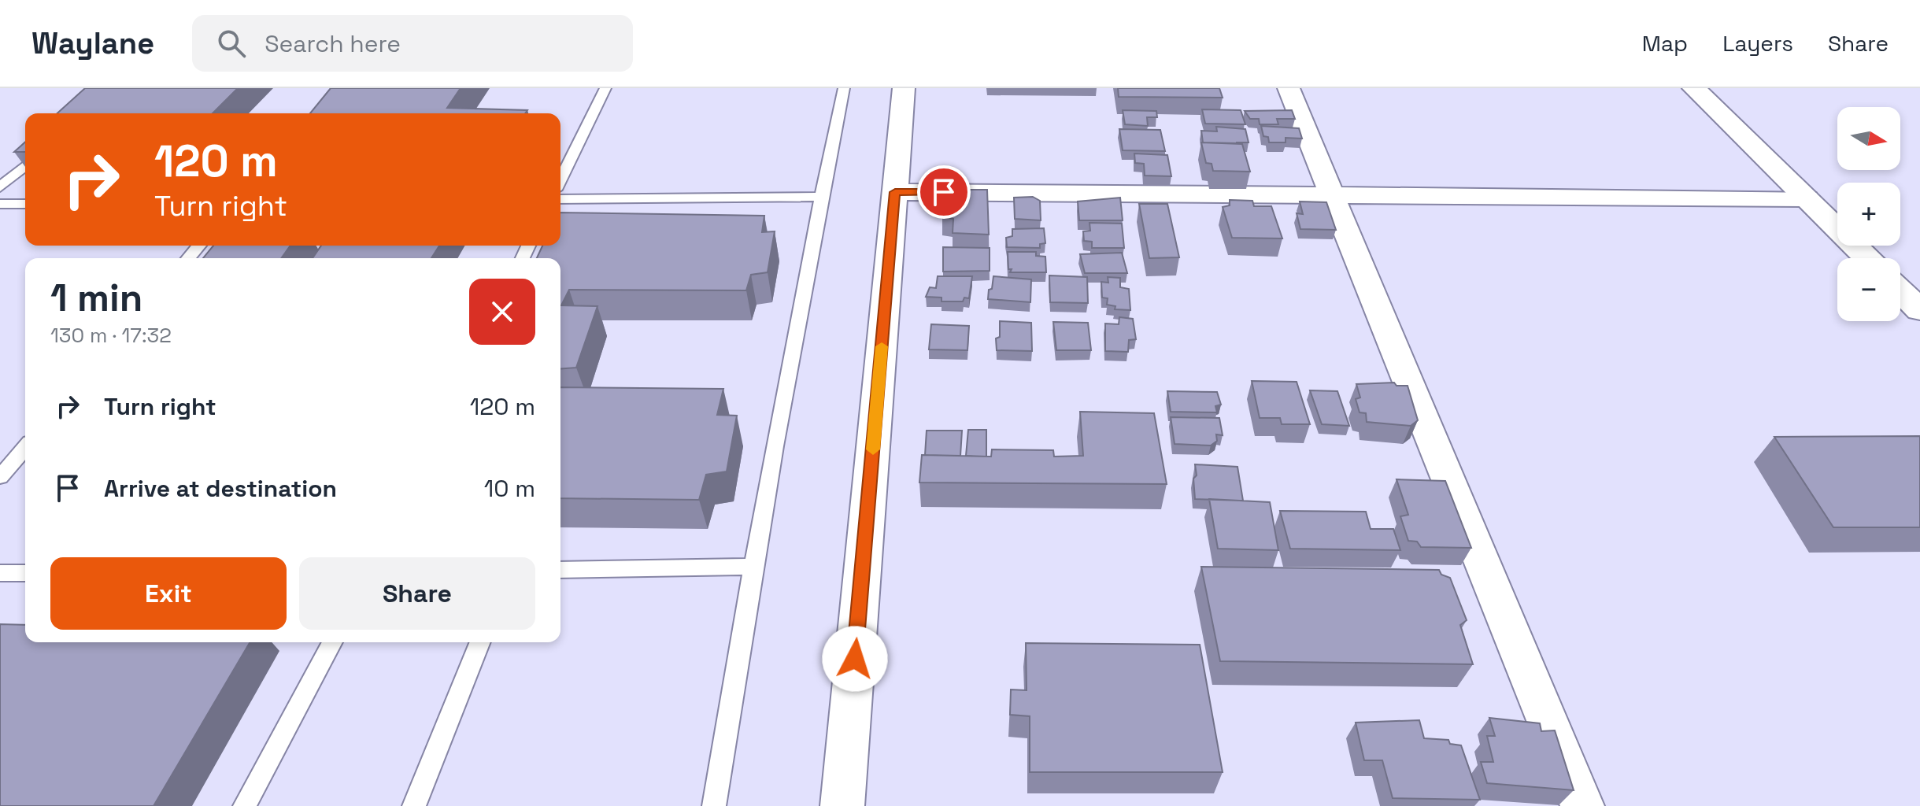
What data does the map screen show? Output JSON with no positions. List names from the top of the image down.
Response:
{
  "north": "right",
  "page": {
    "header": "Waylane",
    "search": "Search here",
    "nav": ["Map", "Layers", "Share"],
    "map_buttons": ["+", "−"],
    "turn": ["120 m", "Turn right"],
    "heading": ["1 min", "130 m · 17:32"],
    "list": [
      {
        "name": "Turn right",
        "value": "120 m"
      },
      {
        "name": "Arrive at destination",
        "value": "10 m"
      }
    ],
    "buttons": ["Exit", "Share"]
  }
}
